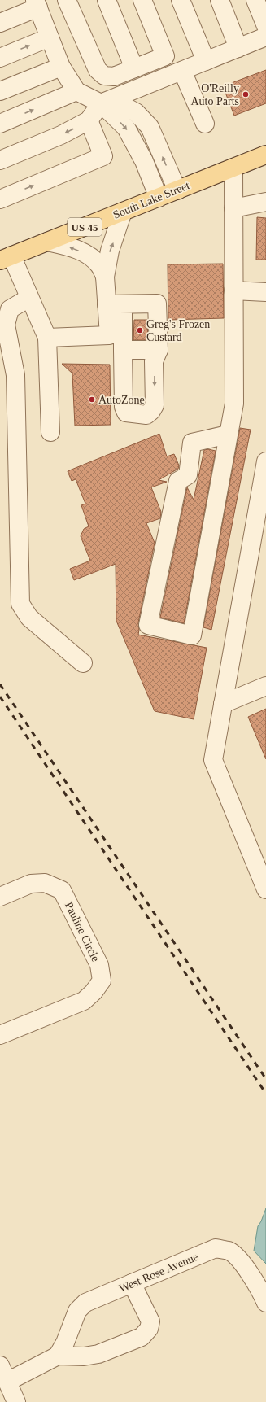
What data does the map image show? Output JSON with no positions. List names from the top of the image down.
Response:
{
  "streets": {
    "main road": ["South Lake Street", "US 45"],
    "street": ["Pauline Circle", "West Rose Avenue"]
  },
  "places": ["O'Reilly Auto Parts", "Greg's Frozen Custard", "AutoZone"]
}
